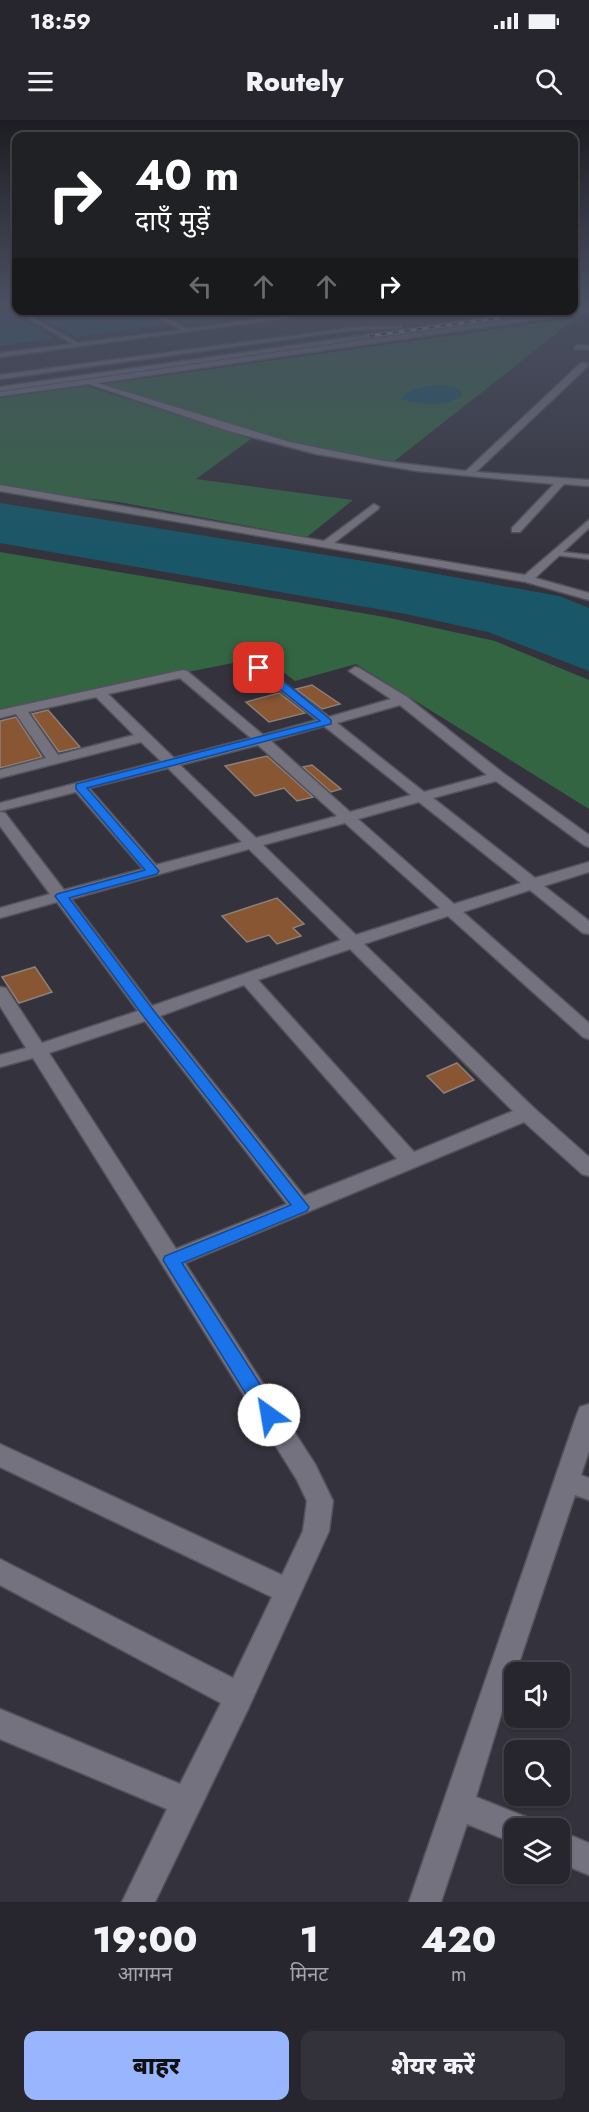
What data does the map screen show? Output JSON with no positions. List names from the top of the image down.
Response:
{
  "page": {
    "status": "18:59",
    "header": "Routely",
    "turn": ["40 m", "दाएँ मुड़ें"],
    "eta": [
      "19:00",
      "आगमन",
      "1",
      "मिनट",
      "420",
      "m"
    ],
    "buttons": ["बाहर", "शेयर करें"]
  }
}
